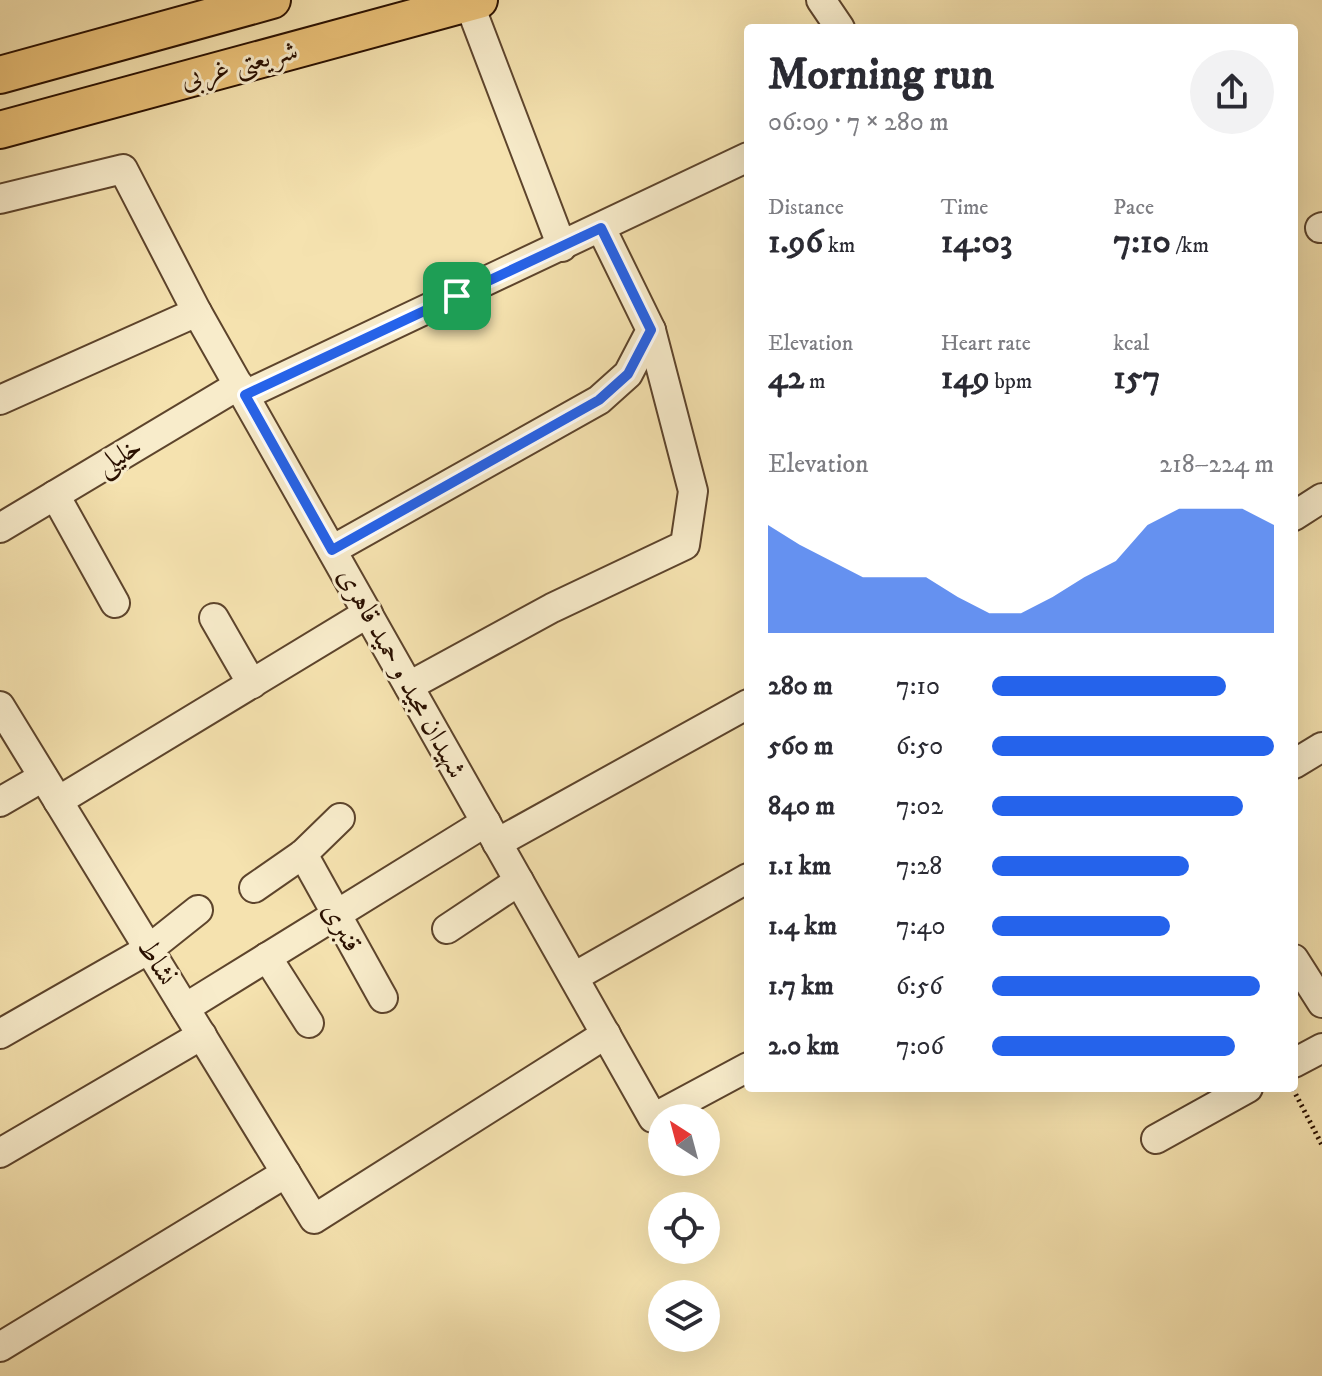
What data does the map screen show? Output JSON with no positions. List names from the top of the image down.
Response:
{
  "streets": {
    "main road": ["شریعتی غربی"],
    "street": [
      "خلیلی",
      "شهیدان مجید و حمید قاهری",
      "قنبری",
      "نشاط"
    ]
  },
  "crossings": [
    ["خلیلی", "شهیدان مجید و حمید قاهری"],
    ["شهیدان مجید و حمید قاهری", "نشاط"]
  ],
  "north": "top left",
  "page": {
    "heading": ["Morning run", "06:09 · 7 × 280 m"],
    "stats": [
      ["Distance", "1.96 km"],
      ["Time", "14:03"],
      ["Pace", "7:10 /km"],
      ["Elevation", "42 m"],
      ["Heart rate", "149 bpm"],
      ["kcal", "157"]
    ],
    "chart": ["Elevation", "218–224 m"],
    "list": [
      {
        "name": "280 m",
        "note": "7:10"
      },
      {
        "name": "560 m",
        "note": "6:50"
      },
      {
        "name": "840 m",
        "note": "7:02"
      },
      {
        "name": "1.1 km",
        "note": "7:28"
      },
      {
        "name": "1.4 km",
        "note": "7:40"
      },
      {
        "name": "1.7 km",
        "note": "6:56"
      },
      {
        "name": "2.0 km",
        "note": "7:06"
      }
    ]
  }
}
